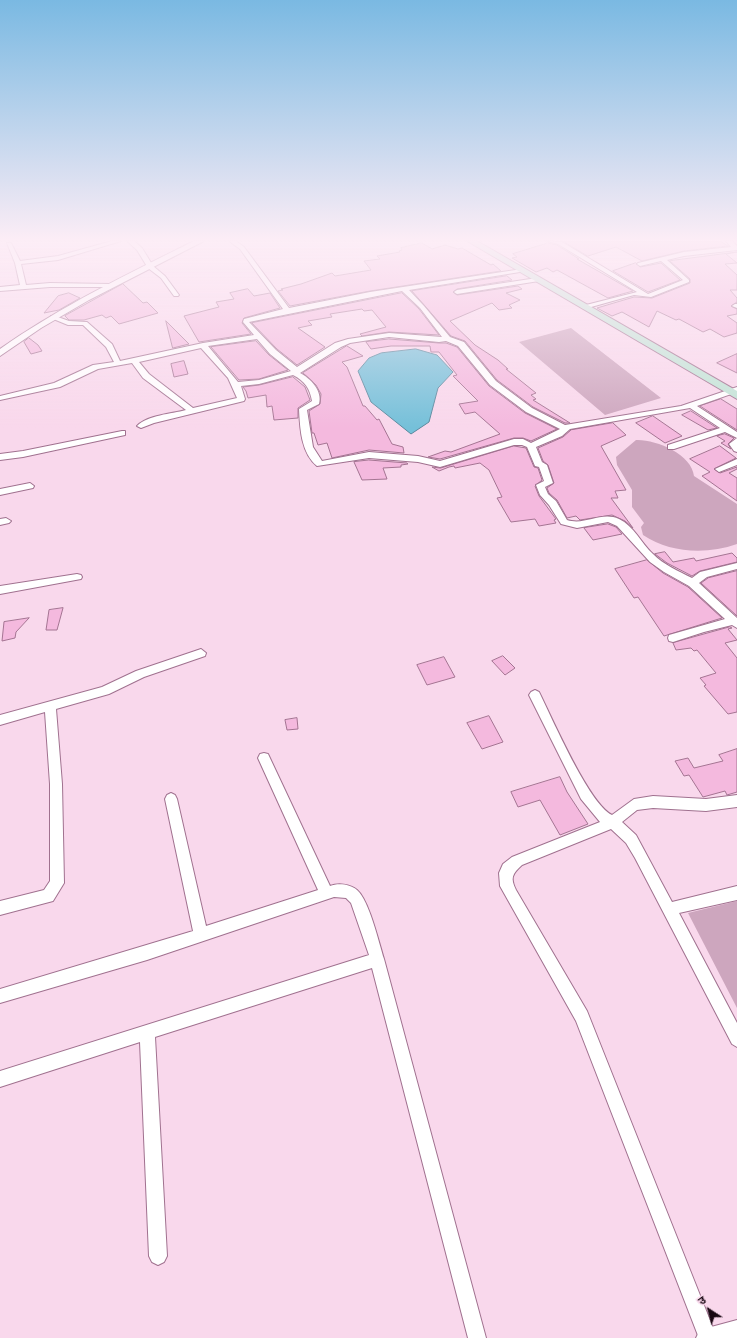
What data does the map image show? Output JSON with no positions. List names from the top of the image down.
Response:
{
  "north": "top left"
}
